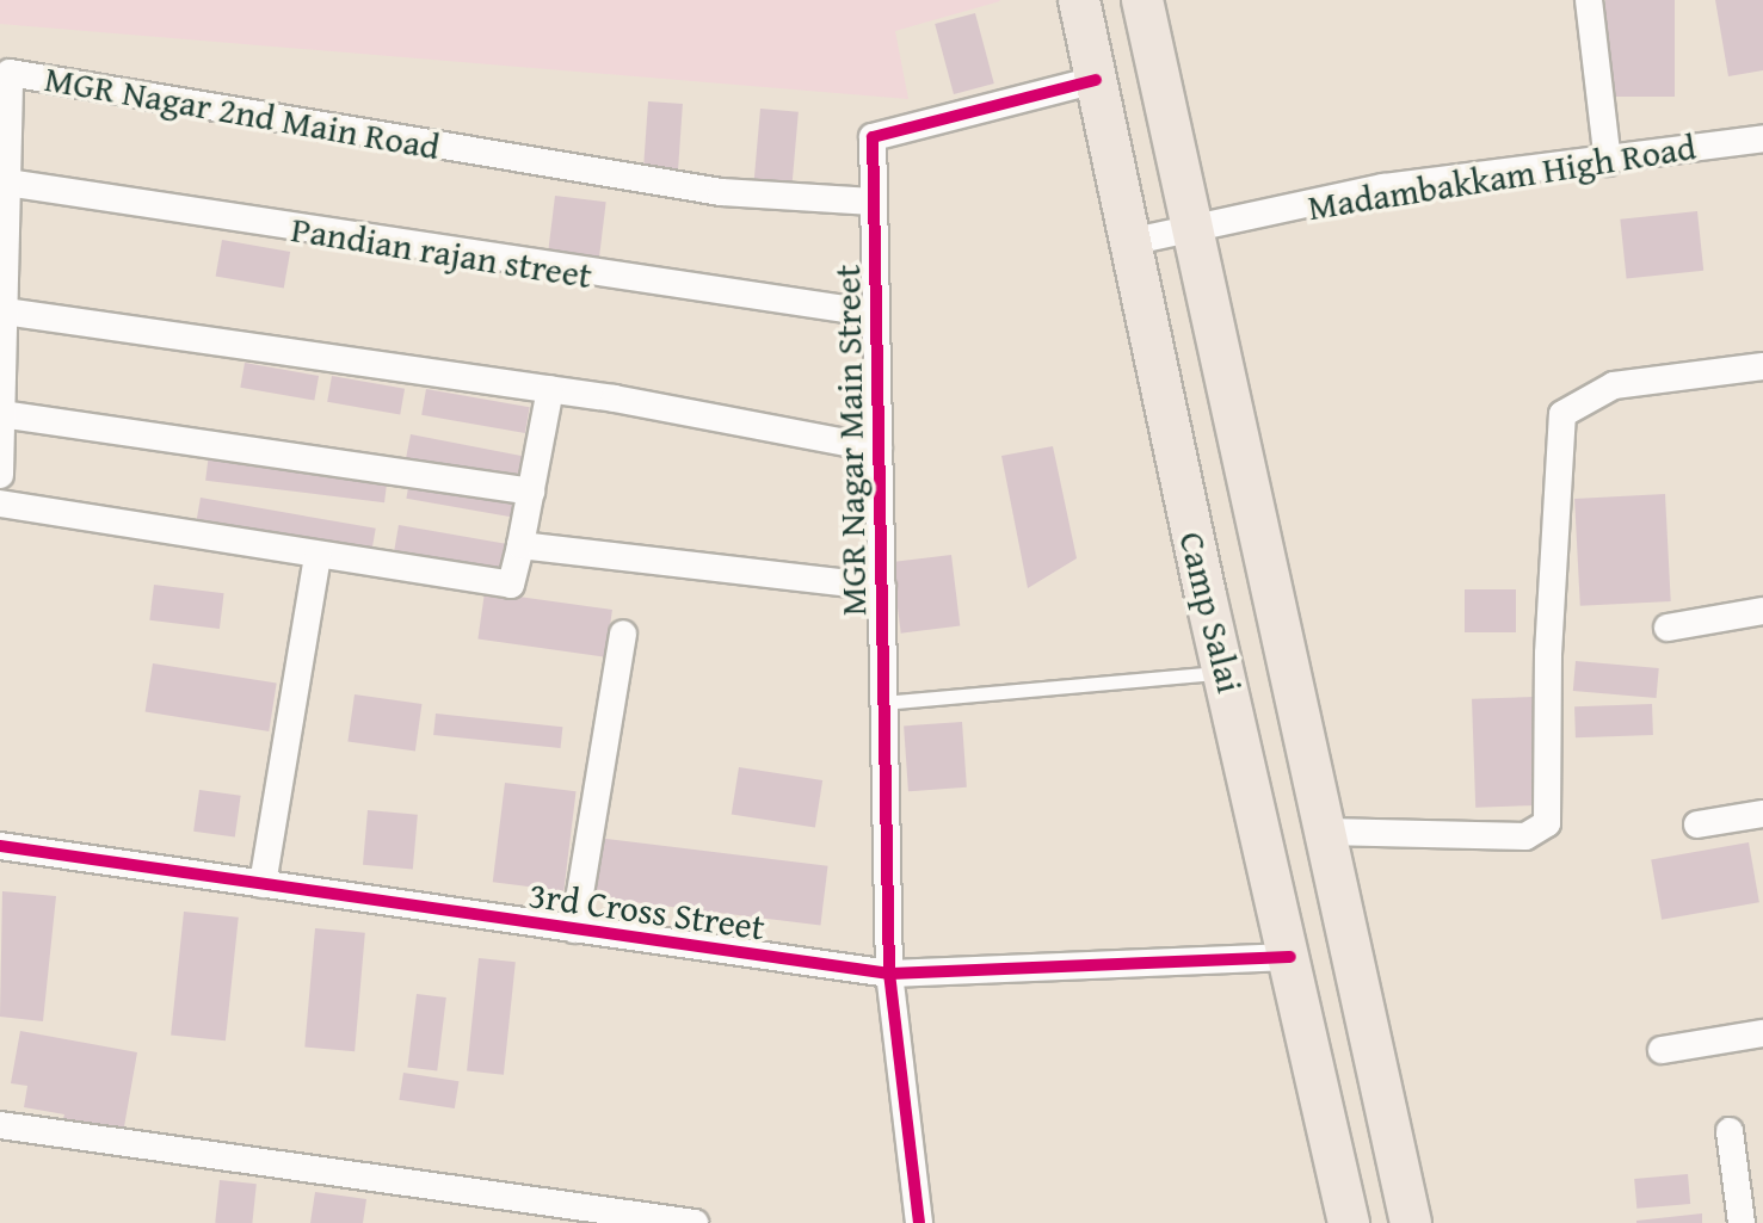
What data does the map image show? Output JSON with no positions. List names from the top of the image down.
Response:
{
  "streets": {
    "main road": ["Camp Salai"],
    "street": [
      "MGR Nagar 2nd Main Road",
      "Madambakkam High Road",
      "Pandian rajan street",
      "MGR Nagar Main Street",
      "3rd Cross Street"
    ]
  },
  "crossings": [
    ["MGR Nagar 2nd Main Road", "Pandian rajan street"],
    ["MGR Nagar 2nd Main Road", "MGR Nagar Main Street"],
    ["Madambakkam High Road", "Camp Salai"],
    ["Pandian rajan street", "MGR Nagar Main Street"],
    ["MGR Nagar Main Street", "Camp Salai"],
    ["MGR Nagar Main Street", "3rd Cross Street"],
    ["Camp Salai", "3rd Cross Street"]
  ]
}
